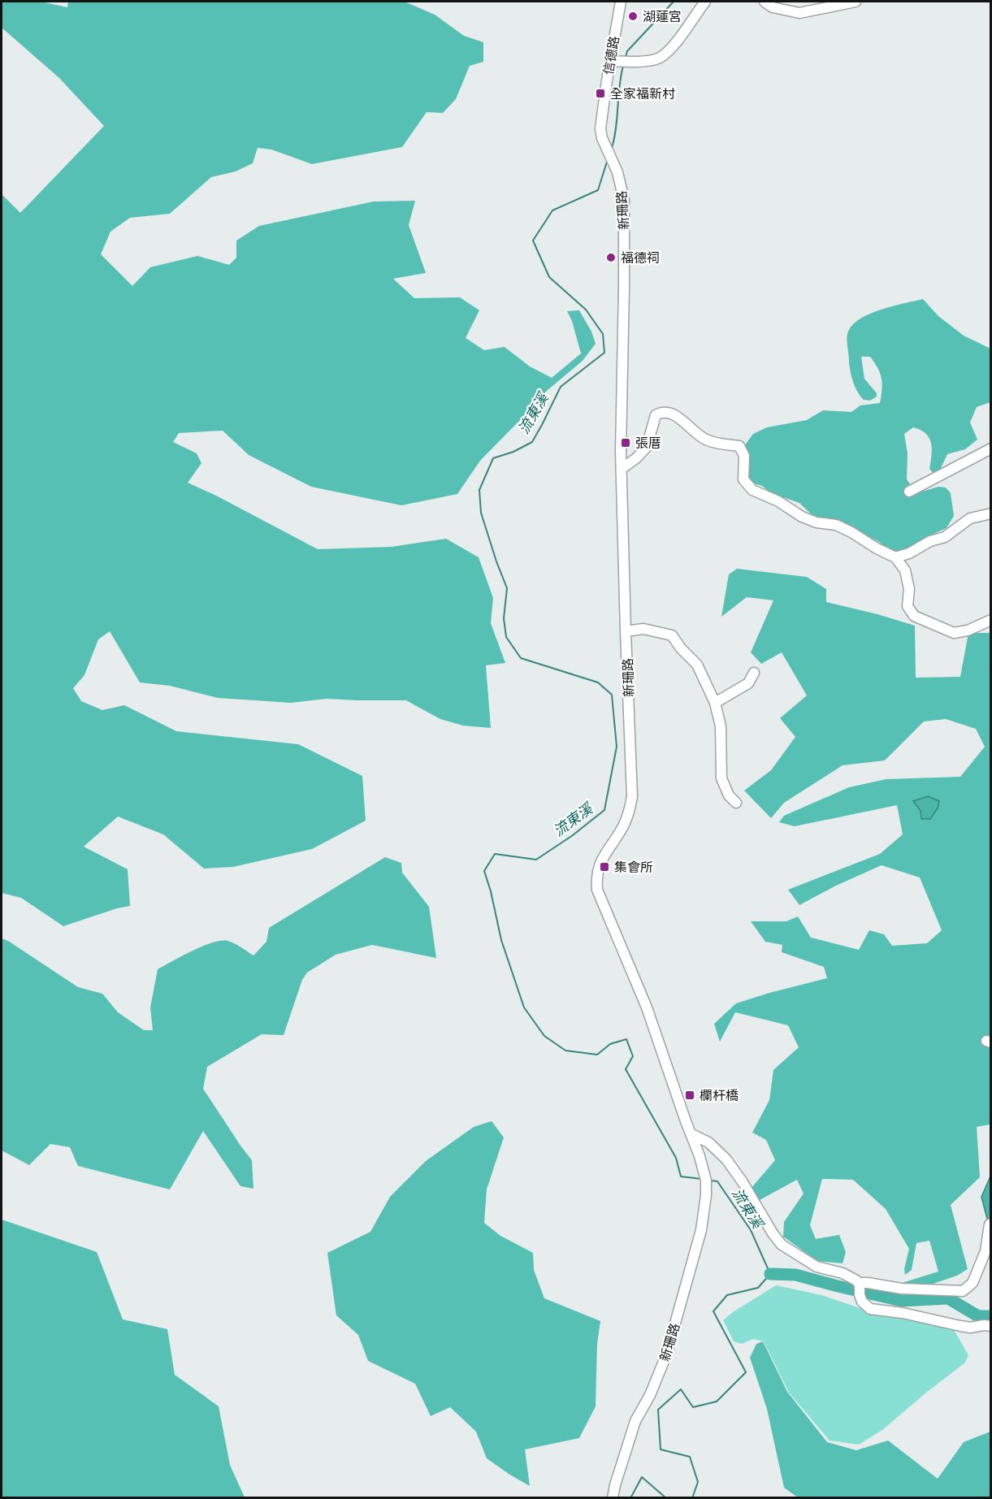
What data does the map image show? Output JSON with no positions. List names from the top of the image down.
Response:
{
  "streets": {
    "street": ["信德路", "新珊路"]
  },
  "crossings": [
    ["信德路", "新珊路"]
  ],
  "water": ["流東溪"],
  "places": {
    "other": ["湖蓮宮", "福德祠"],
    "transit": [
      "全家福新村",
      "張厝",
      "集會所",
      "欄杆橋"
    ]
  }
}
